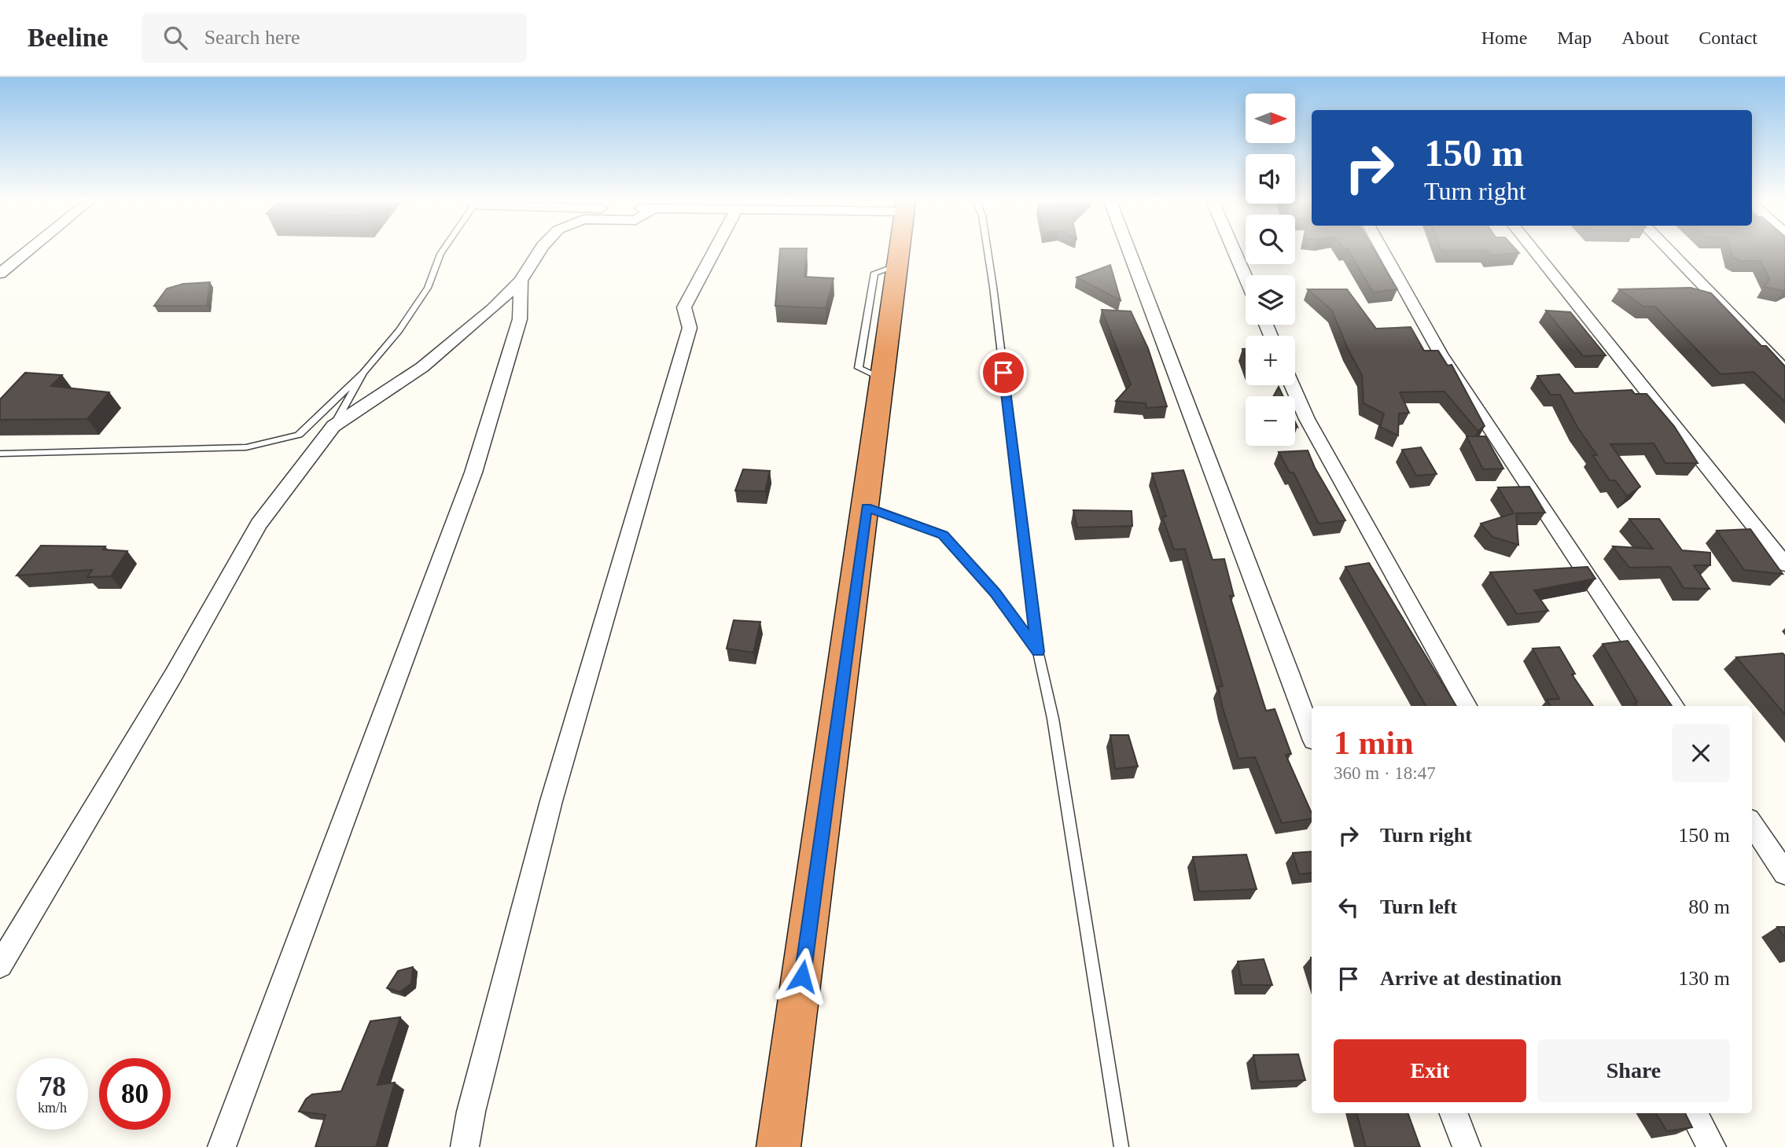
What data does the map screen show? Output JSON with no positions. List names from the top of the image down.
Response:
{
  "north": "right",
  "page": {
    "header": "Beeline",
    "search": "Search here",
    "nav": [
      "Home",
      "Map",
      "About",
      "Contact"
    ],
    "map_buttons": ["+", "−"],
    "turn": ["150 m", "Turn right"],
    "heading": ["1 min", "360 m · 18:47"],
    "list": [
      {
        "name": "Turn right",
        "value": "150 m"
      },
      {
        "name": "Turn left",
        "value": "80 m"
      },
      {
        "name": "Arrive at destination",
        "value": "130 m"
      }
    ],
    "buttons": ["Exit", "Share"],
    "speed": "78 km/h",
    "limit": "80"
  }
}
